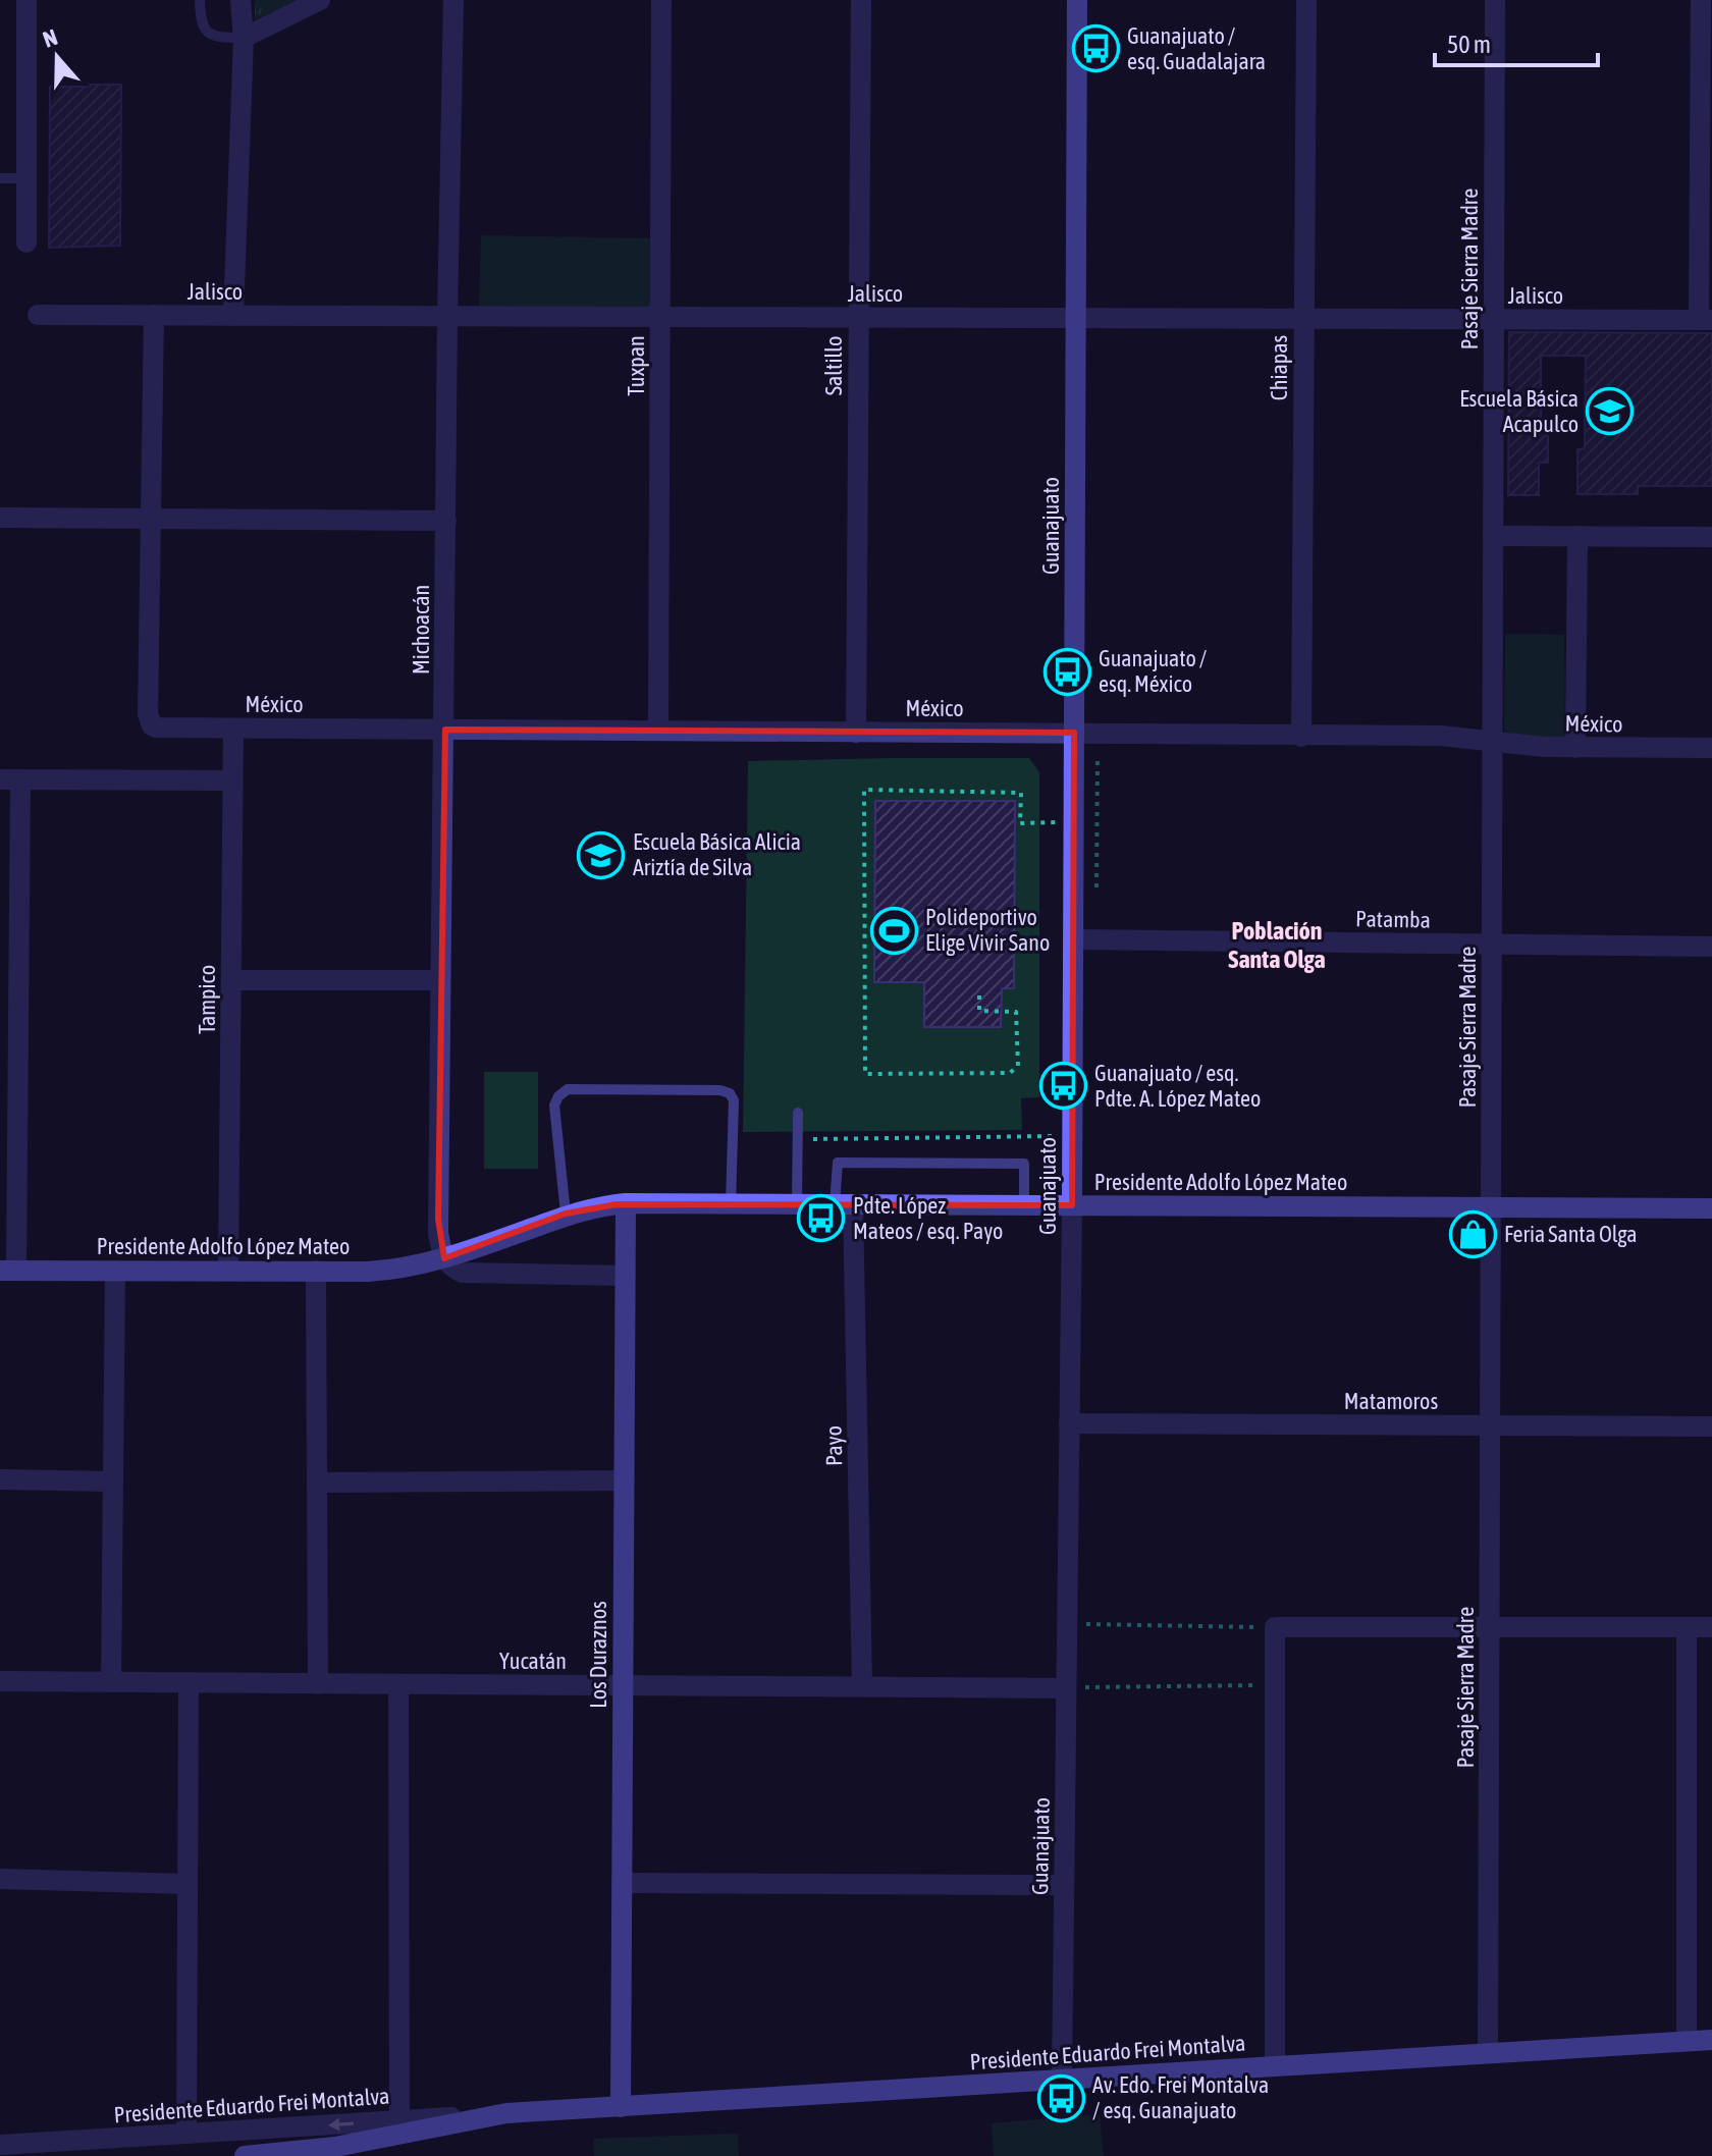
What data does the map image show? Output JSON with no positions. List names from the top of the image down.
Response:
{
  "streets": {
    "street": [
      "Pasaje Sierra Madre",
      "Jalisco",
      "Tuxpan",
      "Saltillo",
      "Chiapas",
      "Guanajuato",
      "Michoacán",
      "México",
      "Patamba",
      "Tampico",
      "Presidente Adolfo López Mateo",
      "Matamoros",
      "Payo",
      "Los Duraznos",
      "Yucatán",
      "Presidente Eduardo Frei Montalva"
    ]
  },
  "crossings": [
    ["Pasaje Sierra Madre", "Jalisco"],
    ["Pasaje Sierra Madre", "México"],
    ["Pasaje Sierra Madre", "Patamba"],
    ["Pasaje Sierra Madre", "Presidente Adolfo López Mateo"],
    ["Pasaje Sierra Madre", "Matamoros"],
    ["Pasaje Sierra Madre", "Presidente Eduardo Frei Montalva"],
    ["Jalisco", "Tuxpan"],
    ["Jalisco", "Saltillo"],
    ["Jalisco", "Chiapas"],
    ["Jalisco", "Guanajuato"],
    ["Jalisco", "Michoacán"],
    ["Tuxpan", "México"],
    ["Saltillo", "México"],
    ["Chiapas", "México"],
    ["Guanajuato", "México"],
    ["Guanajuato", "Patamba"],
    ["Guanajuato", "Presidente Adolfo López Mateo"],
    ["Guanajuato", "Matamoros"],
    ["Guanajuato", "Yucatán"],
    ["Guanajuato", "Presidente Eduardo Frei Montalva"],
    ["Michoacán", "México"],
    ["Michoacán", "Presidente Adolfo López Mateo"],
    ["México", "Tampico"],
    ["Tampico", "Presidente Adolfo López Mateo"],
    ["Presidente Adolfo López Mateo", "Payo"],
    ["Presidente Adolfo López Mateo", "Los Duraznos"],
    ["Payo", "Yucatán"],
    ["Los Duraznos", "Yucatán"],
    ["Los Duraznos", "Presidente Eduardo Frei Montalva"]
  ],
  "districts": ["Población Santa Olga"],
  "places": {
    "bus stop": [
      "Guanajuato / esq. Guadalajara",
      "Guanajuato / esq. México",
      "Guanajuato / esq. Pdte. A. López Mateo",
      "Pdte. López Mateos / esq. Payo",
      "Av. Edo. Frei Montalva / esq. Guanajuato"
    ],
    "school or university": ["Escuela Básica Acapulco", "Escuela Básica Alicia Ariztía de Silva"],
    "sports": ["Polideportivo Elige Vivir Sano"],
    "shop": ["Feria Santa Olga"]
  },
  "scale_bar": "50 m",
  "north": "top"
}
